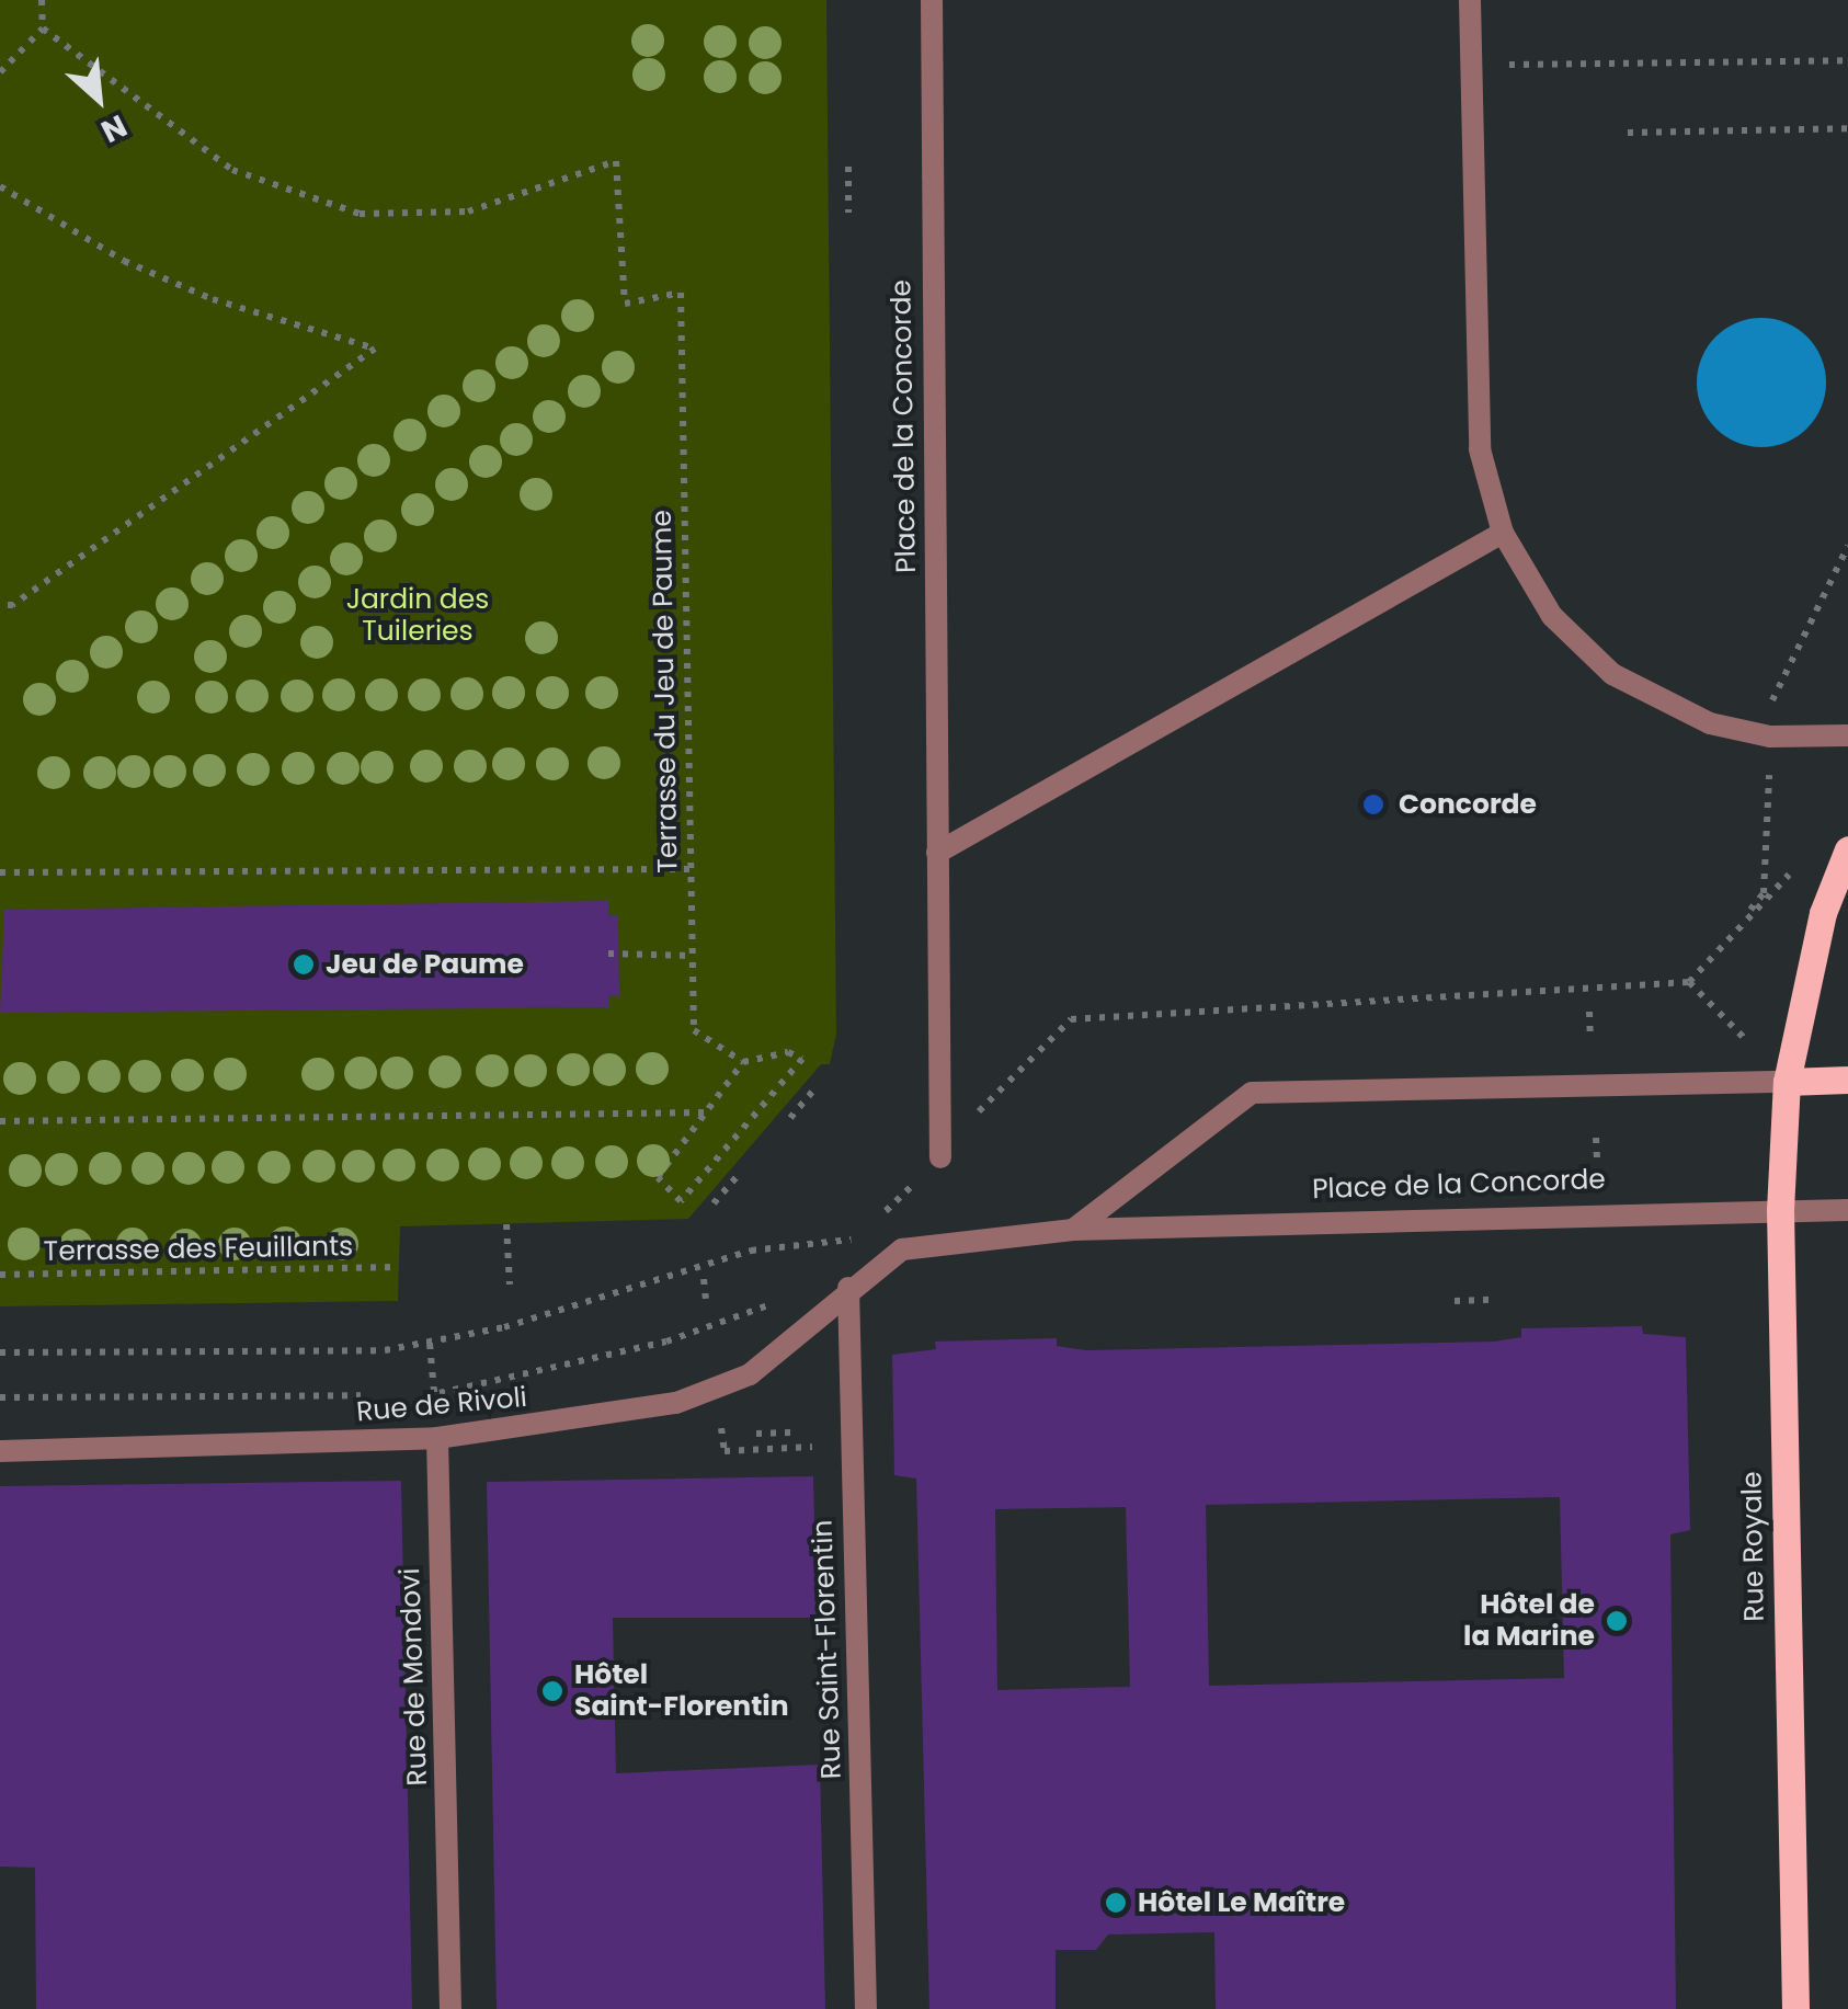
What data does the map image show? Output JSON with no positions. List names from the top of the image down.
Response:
{
  "streets": {
    "main road": ["Rue Royale"],
    "street": [
      "Place de la Concorde",
      "Rue de Rivoli",
      "Rue Saint-Florentin",
      "Rue de Mondovi"
    ],
    "path": ["Terrasse du Jeu de Paume", "Terrasse des Feuillants"]
  },
  "crossings": [
    ["Place de la Concorde", "Rue de Rivoli"],
    ["Place de la Concorde", "Rue Royale"],
    ["Place de la Concorde", "Rue Saint-Florentin"],
    ["Rue de Rivoli", "Rue Saint-Florentin"],
    ["Rue de Rivoli", "Rue de Mondovi"]
  ],
  "parks": ["Jardin des Tuileries"],
  "places": [
    "Concorde",
    "Jeu de Paume",
    "Hôtel de la Marine",
    "Hôtel Saint-Florentin",
    "Hôtel Le Maître"
  ],
  "north": "bottom right"
}
